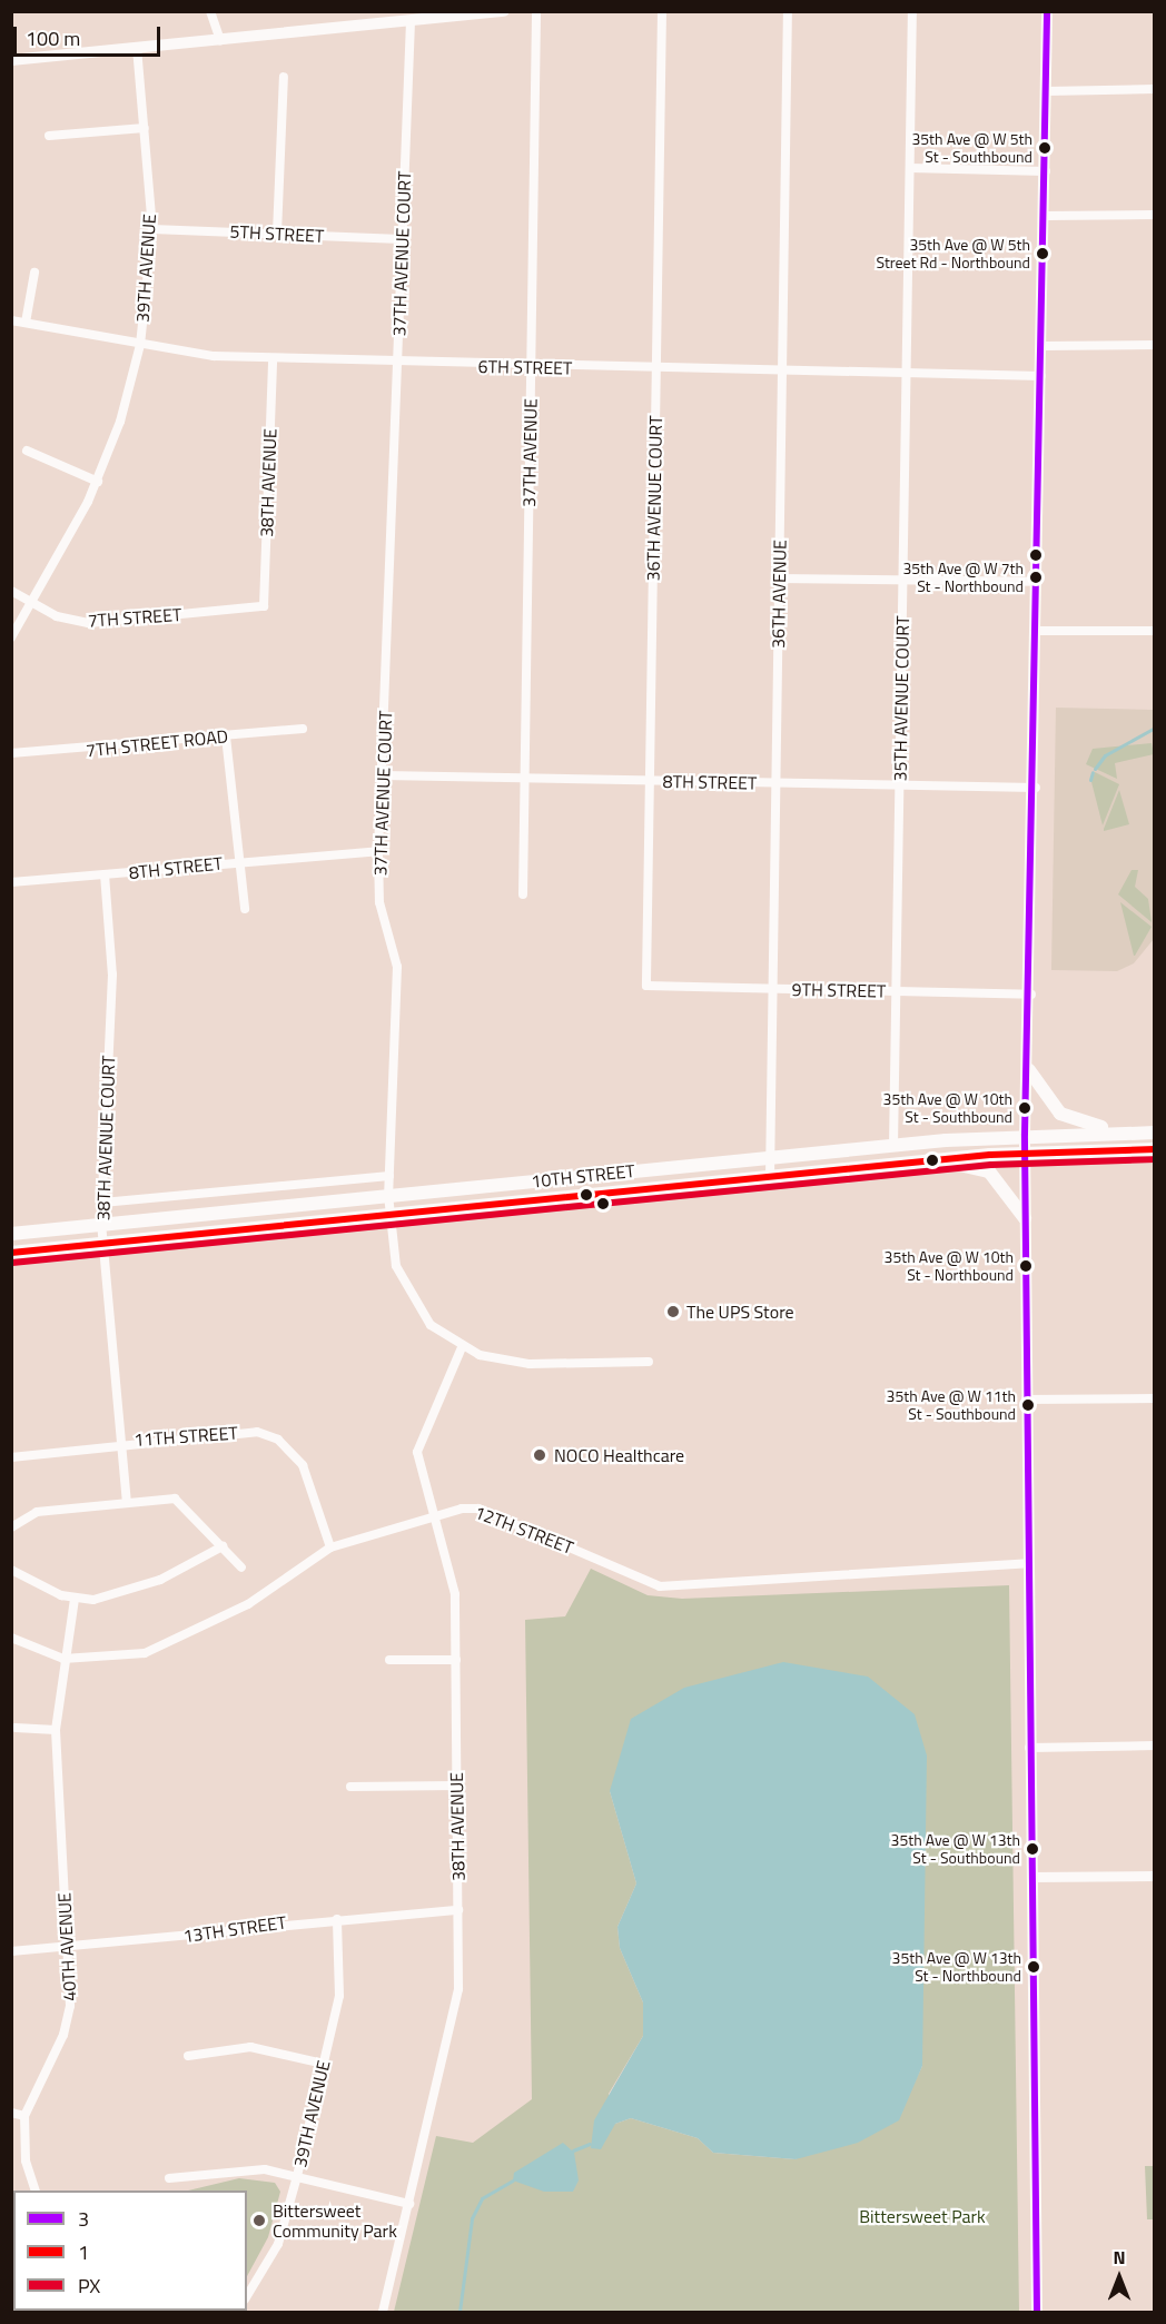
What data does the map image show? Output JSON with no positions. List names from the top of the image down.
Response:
{
  "streets": {
    "main road": ["10TH STREET"],
    "street": [
      "5TH STREET",
      "37TH AVENUE COURT",
      "39TH AVENUE",
      "6TH STREET",
      "37TH AVENUE",
      "38TH AVENUE",
      "36TH AVENUE COURT",
      "36TH AVENUE",
      "7TH STREET",
      "35TH AVENUE COURT",
      "7TH STREET ROAD",
      "8TH STREET",
      "9TH STREET",
      "38TH AVENUE COURT",
      "11TH STREET",
      "12TH STREET",
      "13TH STREET",
      "40TH AVENUE"
    ]
  },
  "crossings": [
    ["5TH STREET", "37TH AVENUE COURT"],
    ["5TH STREET", "39TH AVENUE"],
    ["37TH AVENUE COURT", "6TH STREET"],
    ["37TH AVENUE COURT", "38TH AVENUE"],
    ["37TH AVENUE COURT", "8TH STREET"],
    ["37TH AVENUE COURT", "10TH STREET"],
    ["39TH AVENUE", "6TH STREET"],
    ["39TH AVENUE", "7TH STREET"],
    ["39TH AVENUE", "13TH STREET"],
    ["6TH STREET", "37TH AVENUE"],
    ["6TH STREET", "38TH AVENUE"],
    ["6TH STREET", "36TH AVENUE COURT"],
    ["6TH STREET", "36TH AVENUE"],
    ["6TH STREET", "35TH AVENUE COURT"],
    ["37TH AVENUE", "8TH STREET"],
    ["38TH AVENUE", "7TH STREET"],
    ["38TH AVENUE", "12TH STREET"],
    ["38TH AVENUE", "13TH STREET"],
    ["36TH AVENUE COURT", "8TH STREET"],
    ["36TH AVENUE COURT", "9TH STREET"],
    ["36TH AVENUE", "8TH STREET"],
    ["36TH AVENUE", "9TH STREET"],
    ["36TH AVENUE", "10TH STREET"],
    ["35TH AVENUE COURT", "8TH STREET"],
    ["35TH AVENUE COURT", "9TH STREET"],
    ["35TH AVENUE COURT", "10TH STREET"],
    ["8TH STREET", "38TH AVENUE COURT"],
    ["38TH AVENUE COURT", "10TH STREET"],
    ["38TH AVENUE COURT", "11TH STREET"],
    ["11TH STREET", "12TH STREET"],
    ["12TH STREET", "40TH AVENUE"],
    ["13TH STREET", "40TH AVENUE"]
  ],
  "parks": ["Bittersweet Park"],
  "places": [
    "35th Ave @ W 5th St - Southbound",
    "35th Ave @ W 5th Street Rd - Northbound",
    "35th Ave @ W 7th St - Northbound",
    "35th Ave @ W 10th St - Southbound",
    "35th Ave @ W 10th St - Northbound",
    "The UPS Store",
    "35th Ave @ W 11th St - Southbound",
    "NOCO Healthcare",
    "35th Ave @ W 13th St - Southbound",
    "35th Ave @ W 13th St - Northbound",
    "Bittersweet Community Park"
  ],
  "lines": ["transit line 3", "transit line 1", "transit line PX"],
  "legend": ["3", "1", "PX"],
  "scale_bar": "100 m",
  "north": "top"
}
